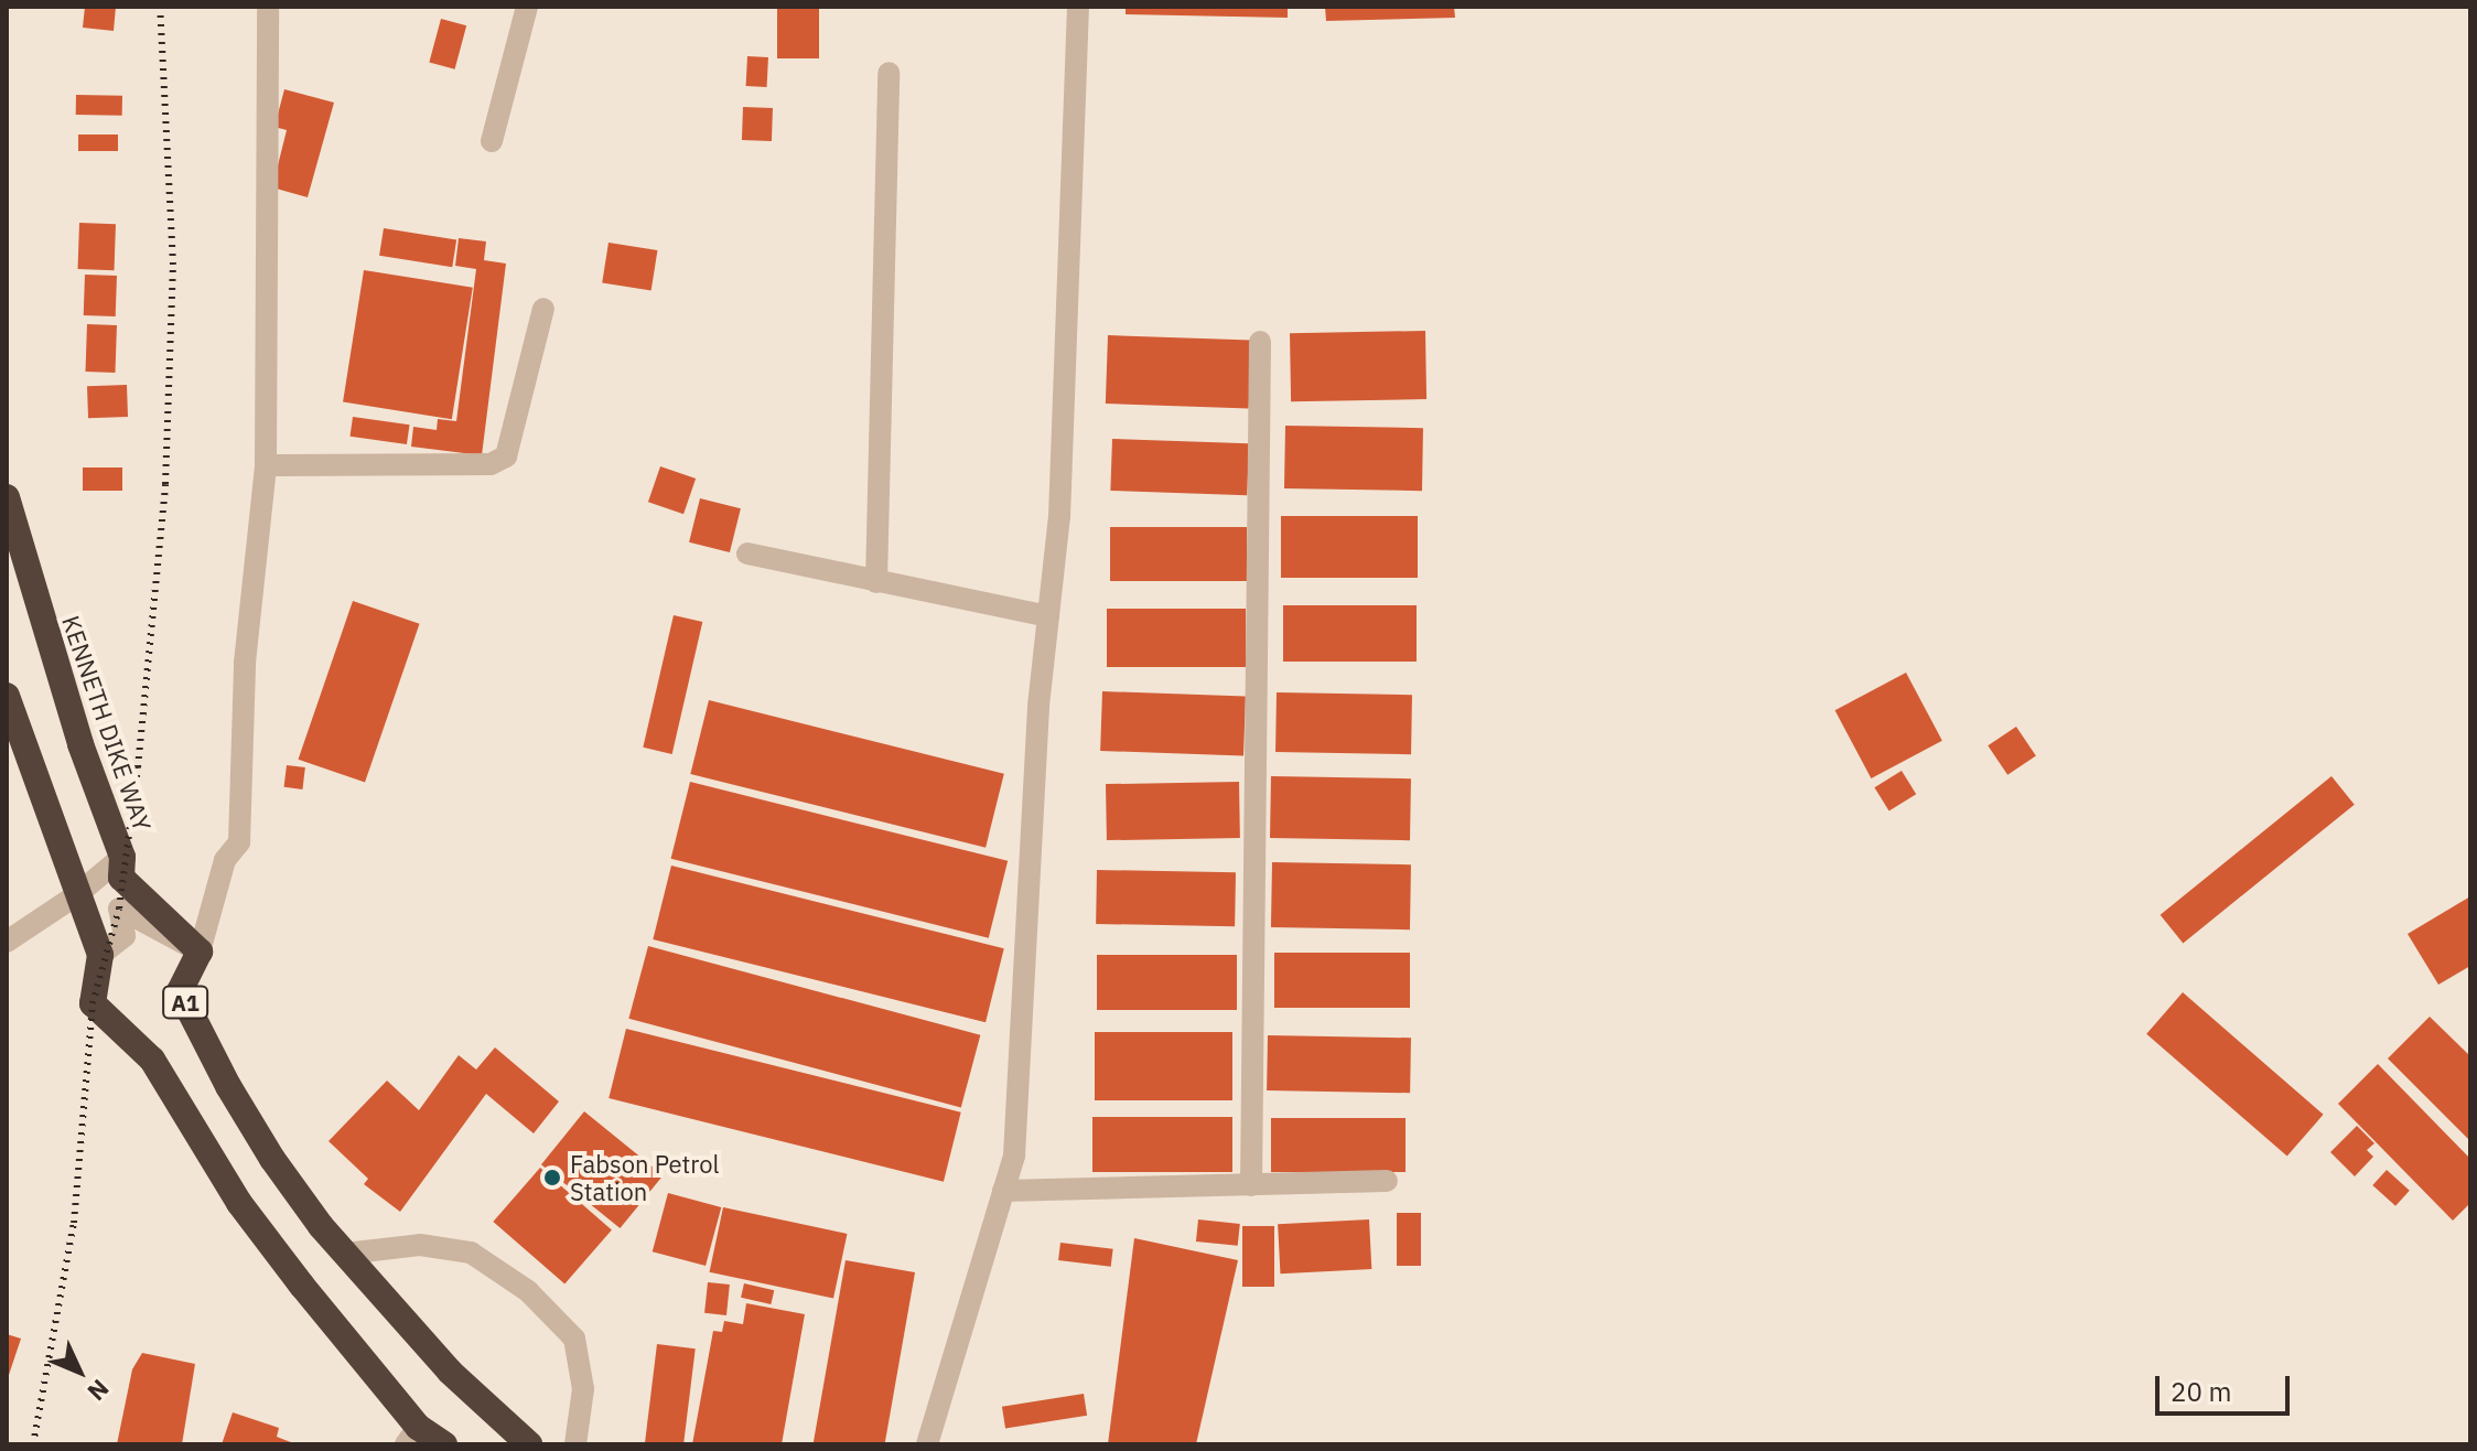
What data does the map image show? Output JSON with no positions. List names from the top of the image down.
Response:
{
  "streets": {
    "highway": ["KENNETH DIKE WAY", "A1"]
  },
  "crossings": [
    ["KENNETH DIKE WAY", "A1"]
  ],
  "places": ["Fabson Petrol Station"],
  "scale_bar": "20 m",
  "north": "bottom right"
}
